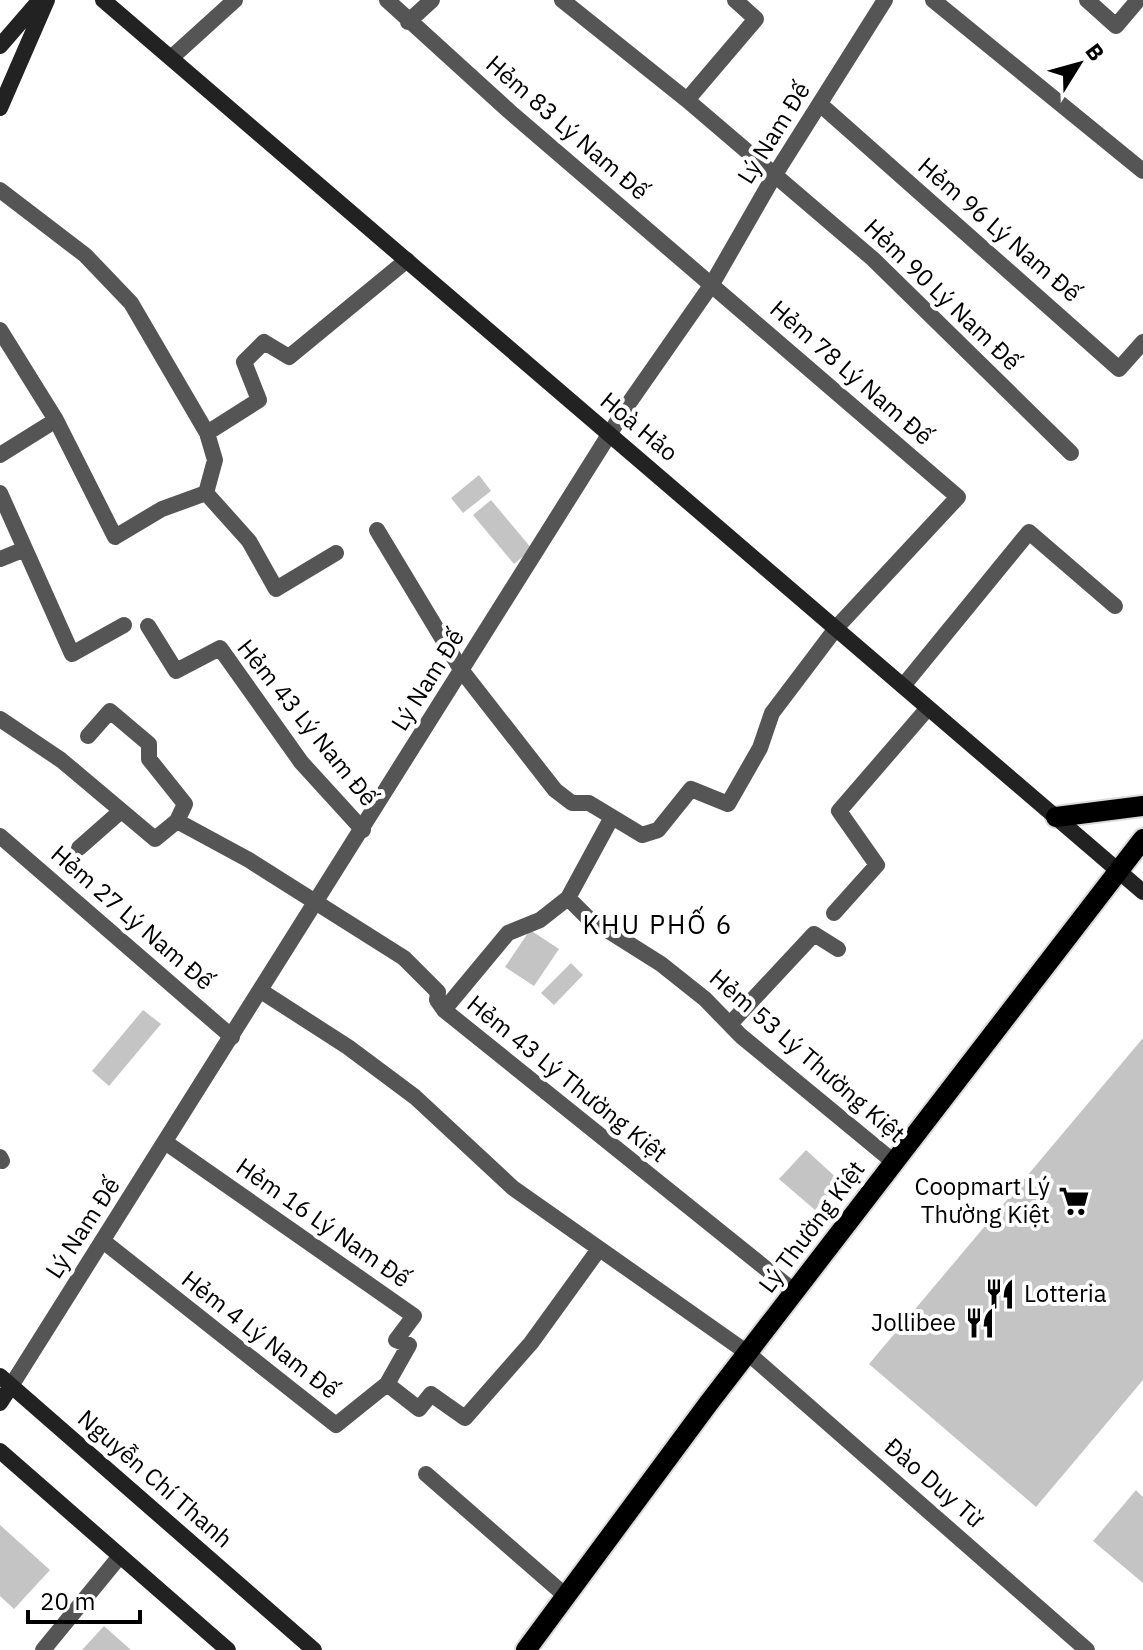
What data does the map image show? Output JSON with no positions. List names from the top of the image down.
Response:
{
  "streets": {
    "main road": ["Lý Thường Kiệt"],
    "street": [
      "Hẻm 83 Lý Nam Đế",
      "Lý Nam Đế",
      "Hẻm 96 Lý Nam Đế",
      "Hẻm 90 Lý Nam Đế",
      "Hẻm 78 Lý Nam Đế",
      "Hoà Hảo",
      "Hẻm 43 Lý Nam Đế",
      "Hẻm 27 Lý Nam Đế",
      "Hẻm 53 Lý Thường Kiệt",
      "Hẻm 43 Lý Thường Kiệt",
      "Hẻm 16 Lý Nam Đế",
      "Hẻm 4 Lý Nam Đế",
      "Nguyễn Chí Thanh",
      "Đào Duy Từ"
    ]
  },
  "crossings": [
    ["Hẻm 83 Lý Nam Đế", "Lý Nam Đế"],
    ["Hẻm 83 Lý Nam Đế", "Hẻm 78 Lý Nam Đế"],
    ["Lý Nam Đế", "Hẻm 96 Lý Nam Đế"],
    ["Lý Nam Đế", "Hẻm 90 Lý Nam Đế"],
    ["Lý Nam Đế", "Hẻm 78 Lý Nam Đế"],
    ["Lý Nam Đế", "Hoà Hảo"],
    ["Lý Nam Đế", "Hẻm 43 Lý Nam Đế"],
    ["Lý Nam Đế", "Hẻm 27 Lý Nam Đế"],
    ["Lý Nam Đế", "Hẻm 43 Lý Thường Kiệt"],
    ["Lý Nam Đế", "Hẻm 16 Lý Nam Đế"],
    ["Lý Nam Đế", "Hẻm 4 Lý Nam Đế"],
    ["Lý Nam Đế", "Nguyễn Chí Thanh"],
    ["Lý Nam Đế", "Đào Duy Từ"],
    ["Hẻm 78 Lý Nam Đế", "Hoà Hảo"],
    ["Hoà Hảo", "Lý Thường Kiệt"],
    ["Hẻm 53 Lý Thường Kiệt", "Lý Thường Kiệt"],
    ["Hẻm 43 Lý Thường Kiệt", "Lý Thường Kiệt"],
    ["Hẻm 16 Lý Nam Đế", "Hẻm 4 Lý Nam Đế"],
    ["Lý Thường Kiệt", "Đào Duy Từ"]
  ],
  "districts": ["KHU PHỐ 6"],
  "places": {
    "supermarket": ["Coopmart Lý Thường Kiệt"],
    "restaurant": ["Lotteria", "Jollibee"]
  },
  "scale_bar": "20 m",
  "north": "top right"
}
